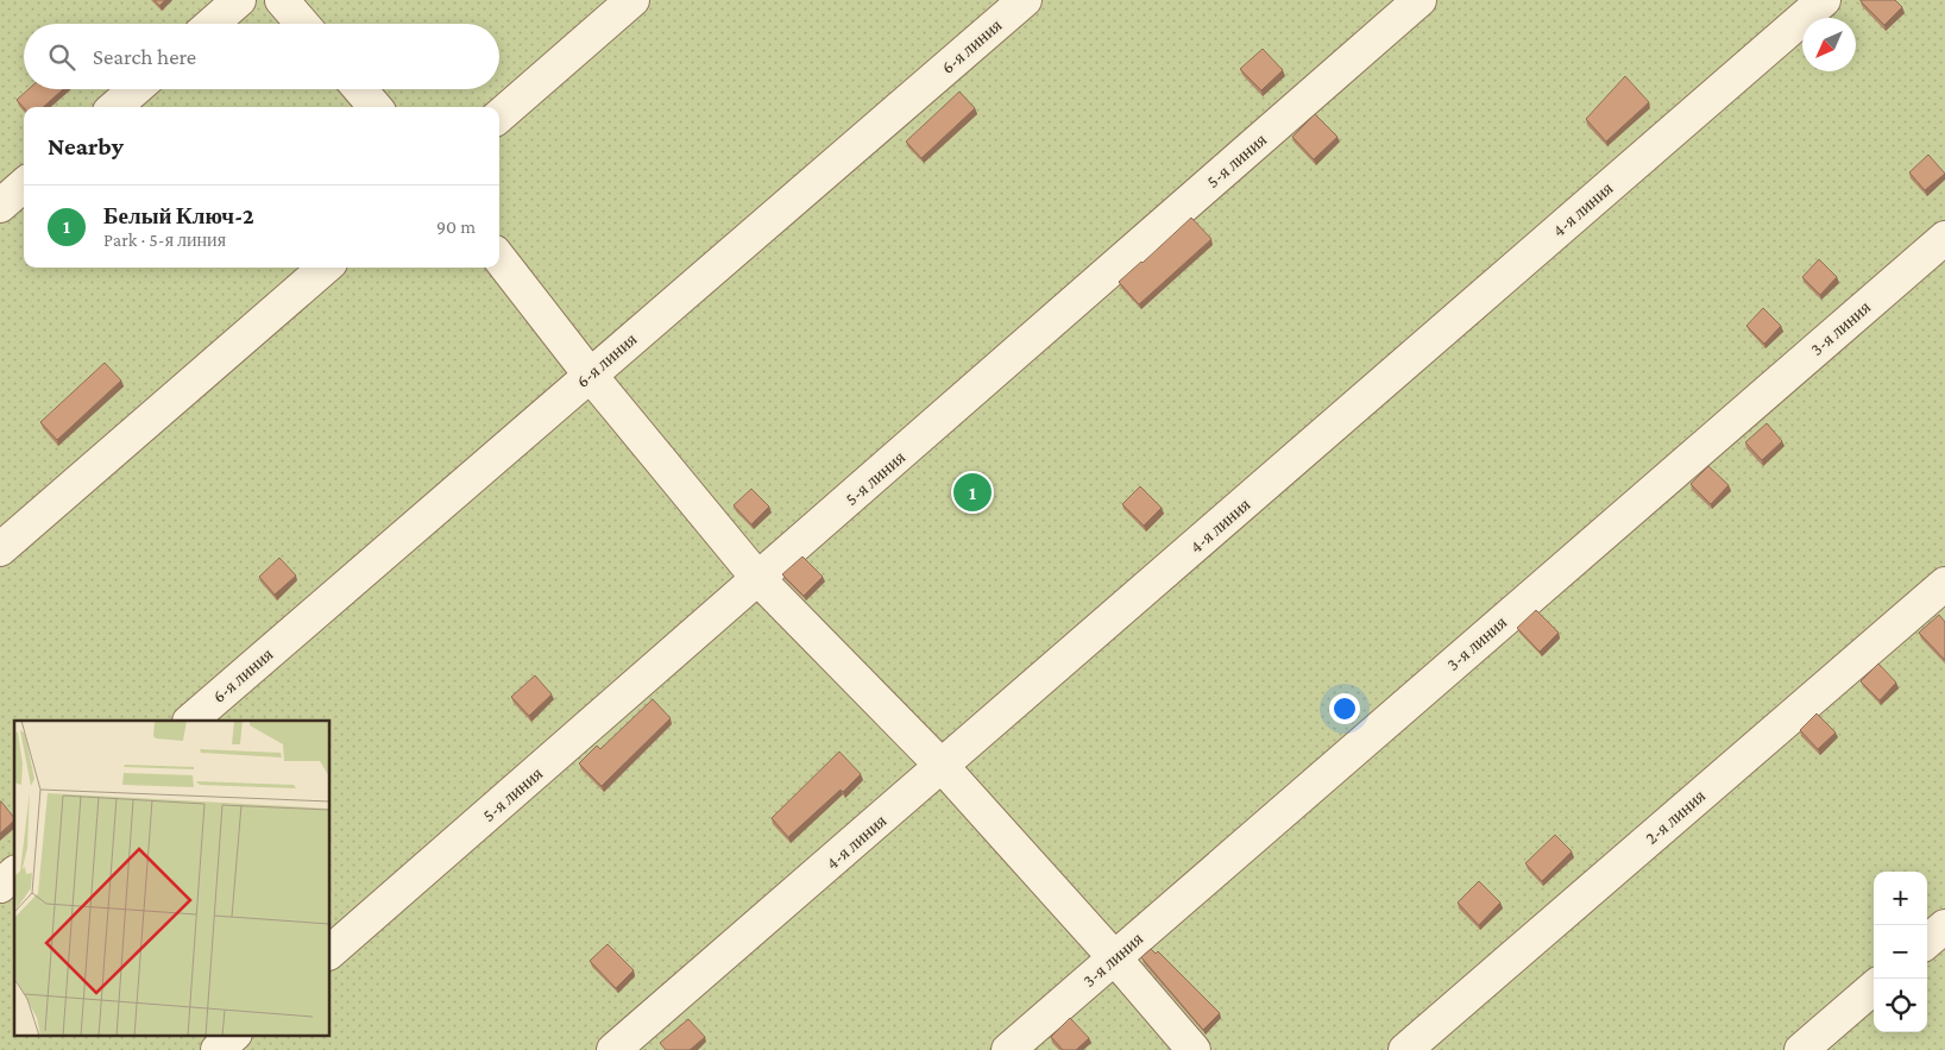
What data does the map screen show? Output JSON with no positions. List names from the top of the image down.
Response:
{
  "streets": {
    "street": [
      "6-я линия",
      "5-я линия",
      "4-я линия",
      "3-я линия",
      "2-я линия"
    ]
  },
  "north": "bottom left",
  "page": {
    "search": "Search here",
    "heading": "Nearby",
    "list": [
      {
        "mark": "1",
        "name": "Белый Ключ-2",
        "note": "Park · 5-я линия",
        "value": "90 m"
      }
    ],
    "pins": "1",
    "map_buttons": ["+", "−"]
  }
}
